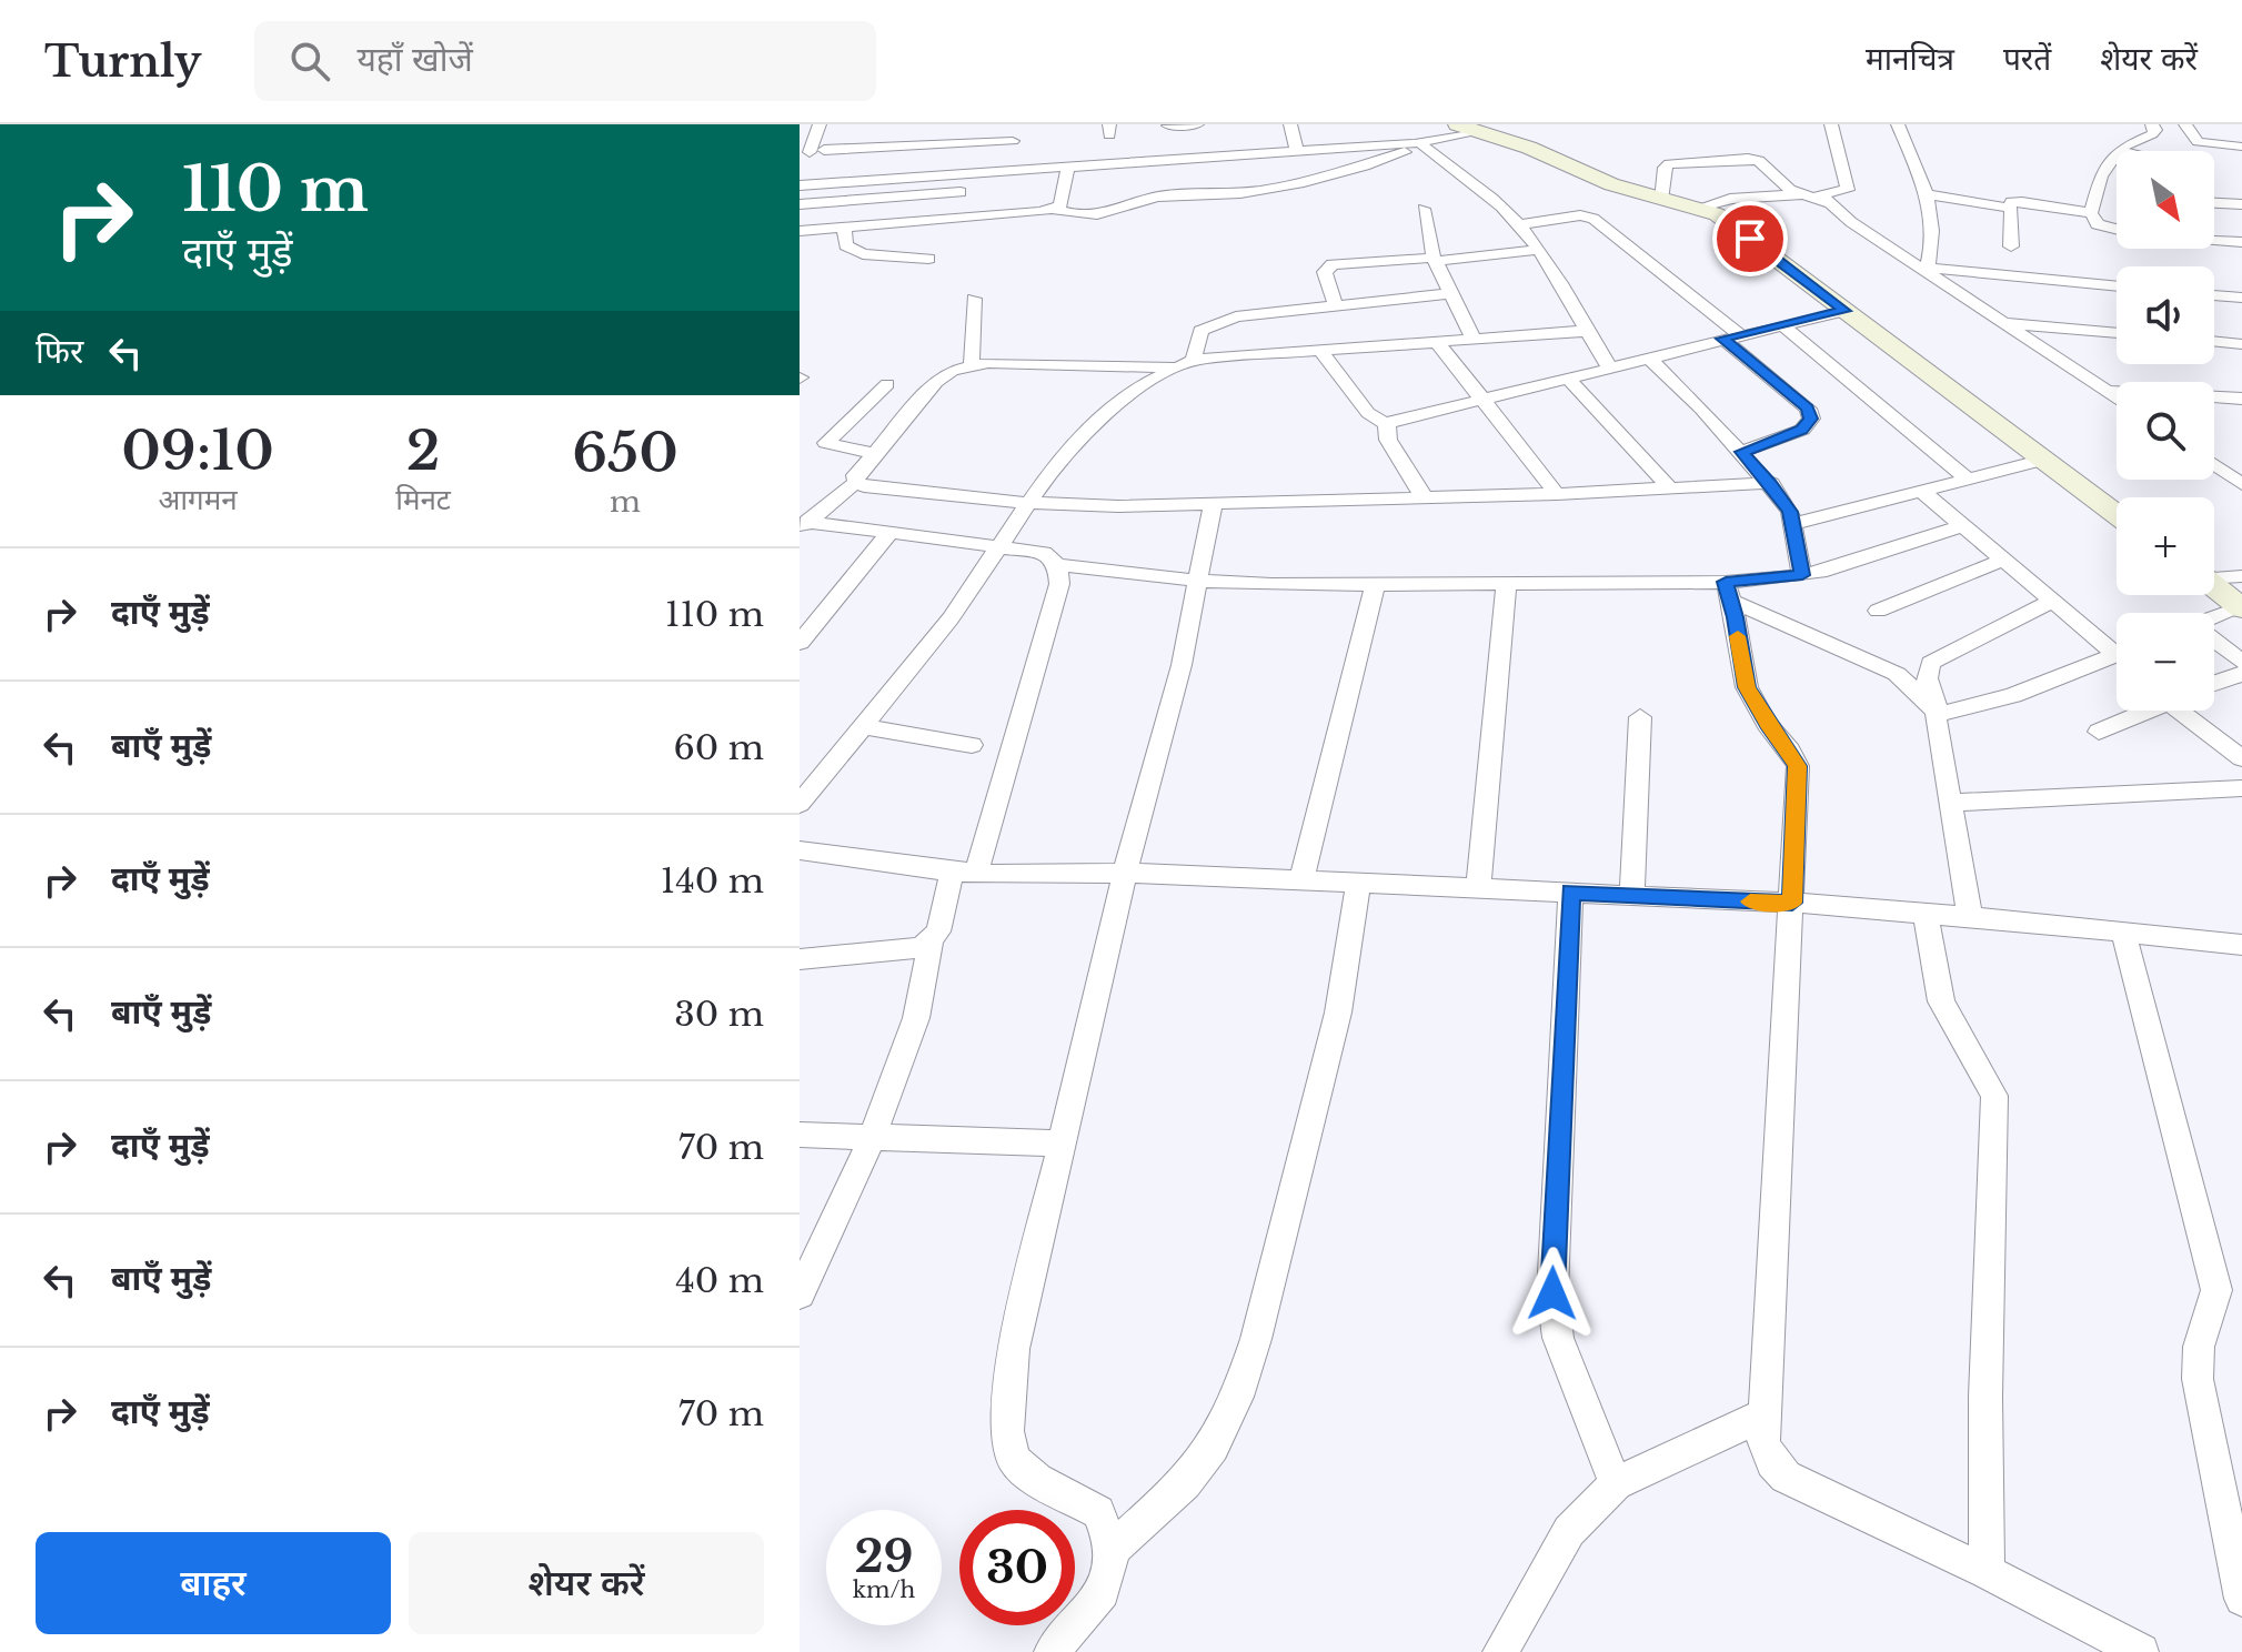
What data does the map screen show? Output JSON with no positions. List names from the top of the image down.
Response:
{
  "north": "bottom right",
  "page": {
    "header": "Turnly",
    "search": "यहाँ खोजें",
    "nav": ["मानचित्र", "परतें", "शेयर करें"],
    "turn": ["110 m", "दाएँ मुड़ें"],
    "map_buttons": ["+", "−"],
    "then": "फिर",
    "eta": [
      "09:10",
      "आगमन",
      "2",
      "मिनट",
      "650",
      "m"
    ],
    "list": [
      {
        "name": "दाएँ मुड़ें",
        "value": "110 m"
      },
      {
        "name": "बाएँ मुड़ें",
        "value": "60 m"
      },
      {
        "name": "दाएँ मुड़ें",
        "value": "140 m"
      },
      {
        "name": "बाएँ मुड़ें",
        "value": "30 m"
      },
      {
        "name": "दाएँ मुड़ें",
        "value": "70 m"
      },
      {
        "name": "बाएँ मुड़ें",
        "value": "40 m"
      },
      {
        "name": "दाएँ मुड़ें",
        "value": "70 m"
      }
    ],
    "speed": "29 km/h",
    "limit": "30",
    "buttons": ["बाहर", "शेयर करें"]
  }
}
